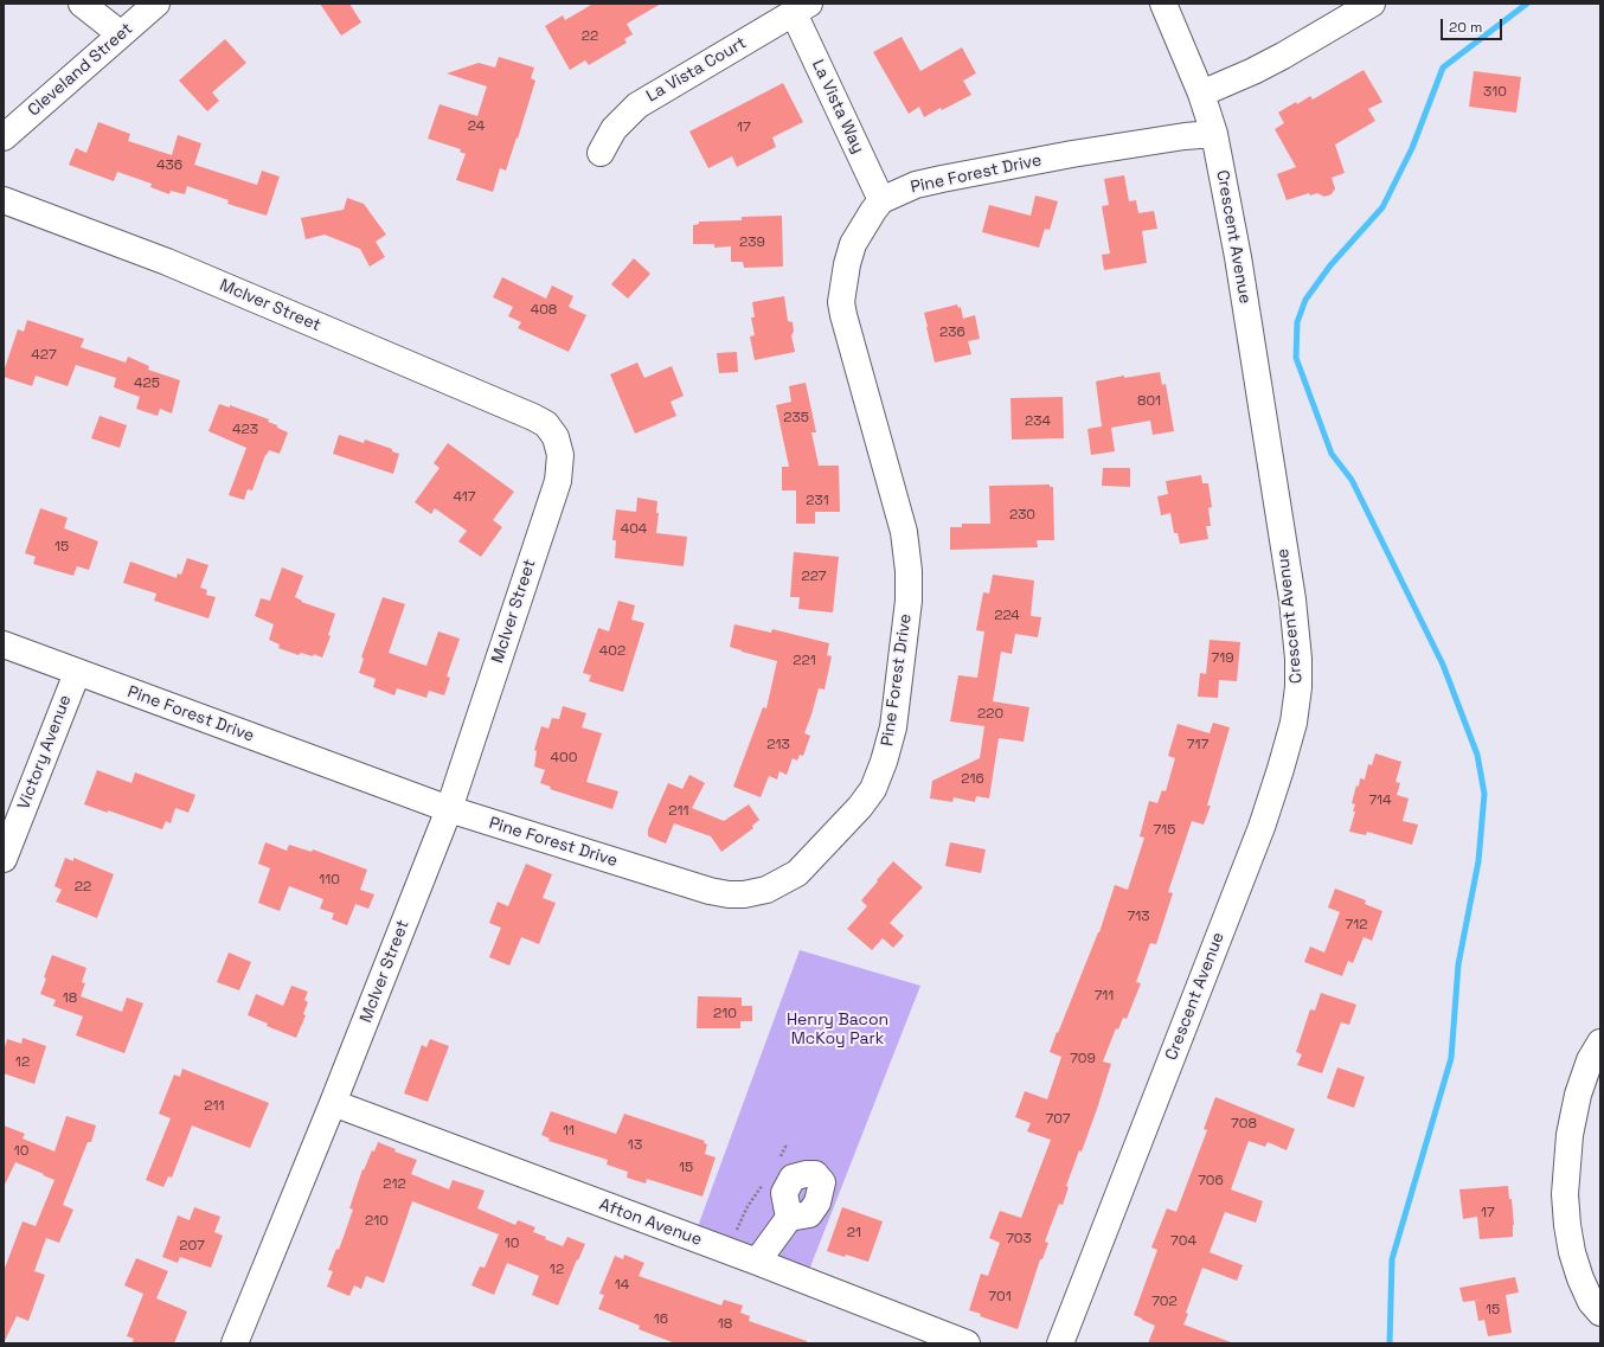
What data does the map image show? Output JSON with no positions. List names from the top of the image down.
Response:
{
  "streets": {
    "street": [
      "Cleveland Street",
      "La Vista Court",
      "La Vista Way",
      "Pine Forest Drive",
      "Crescent Avenue",
      "McIver Street",
      "Victory Avenue",
      "Afton Avenue"
    ]
  },
  "crossings": [
    ["La Vista Court", "La Vista Way"],
    ["La Vista Way", "Pine Forest Drive"],
    ["Pine Forest Drive", "Crescent Avenue"],
    ["Pine Forest Drive", "McIver Street"],
    ["Pine Forest Drive", "Victory Avenue"],
    ["McIver Street", "Afton Avenue"]
  ],
  "parks": ["Henry Bacon McKoy Park"],
  "house_numbers": [
    "22",
    "310",
    "24",
    "17",
    "436",
    "239",
    "408",
    "236",
    "427",
    "425",
    "801",
    "235",
    "234",
    "423",
    "417",
    "231",
    "230",
    "404",
    "15",
    "227",
    "224",
    "402",
    "719",
    "221",
    "220",
    "213",
    "717",
    "400",
    "216",
    "714",
    "211",
    "715",
    "110",
    "22",
    "713",
    "712",
    "711",
    "18",
    "210",
    "709",
    "12",
    "211",
    "707",
    "708",
    "11",
    "13",
    "10",
    "15",
    "706",
    "212",
    "17",
    "210",
    "21",
    "703",
    "704",
    "10",
    "207",
    "12",
    "14",
    "701",
    "702",
    "15",
    "16",
    "18"
  ],
  "scale_bar": "20 m"
}
